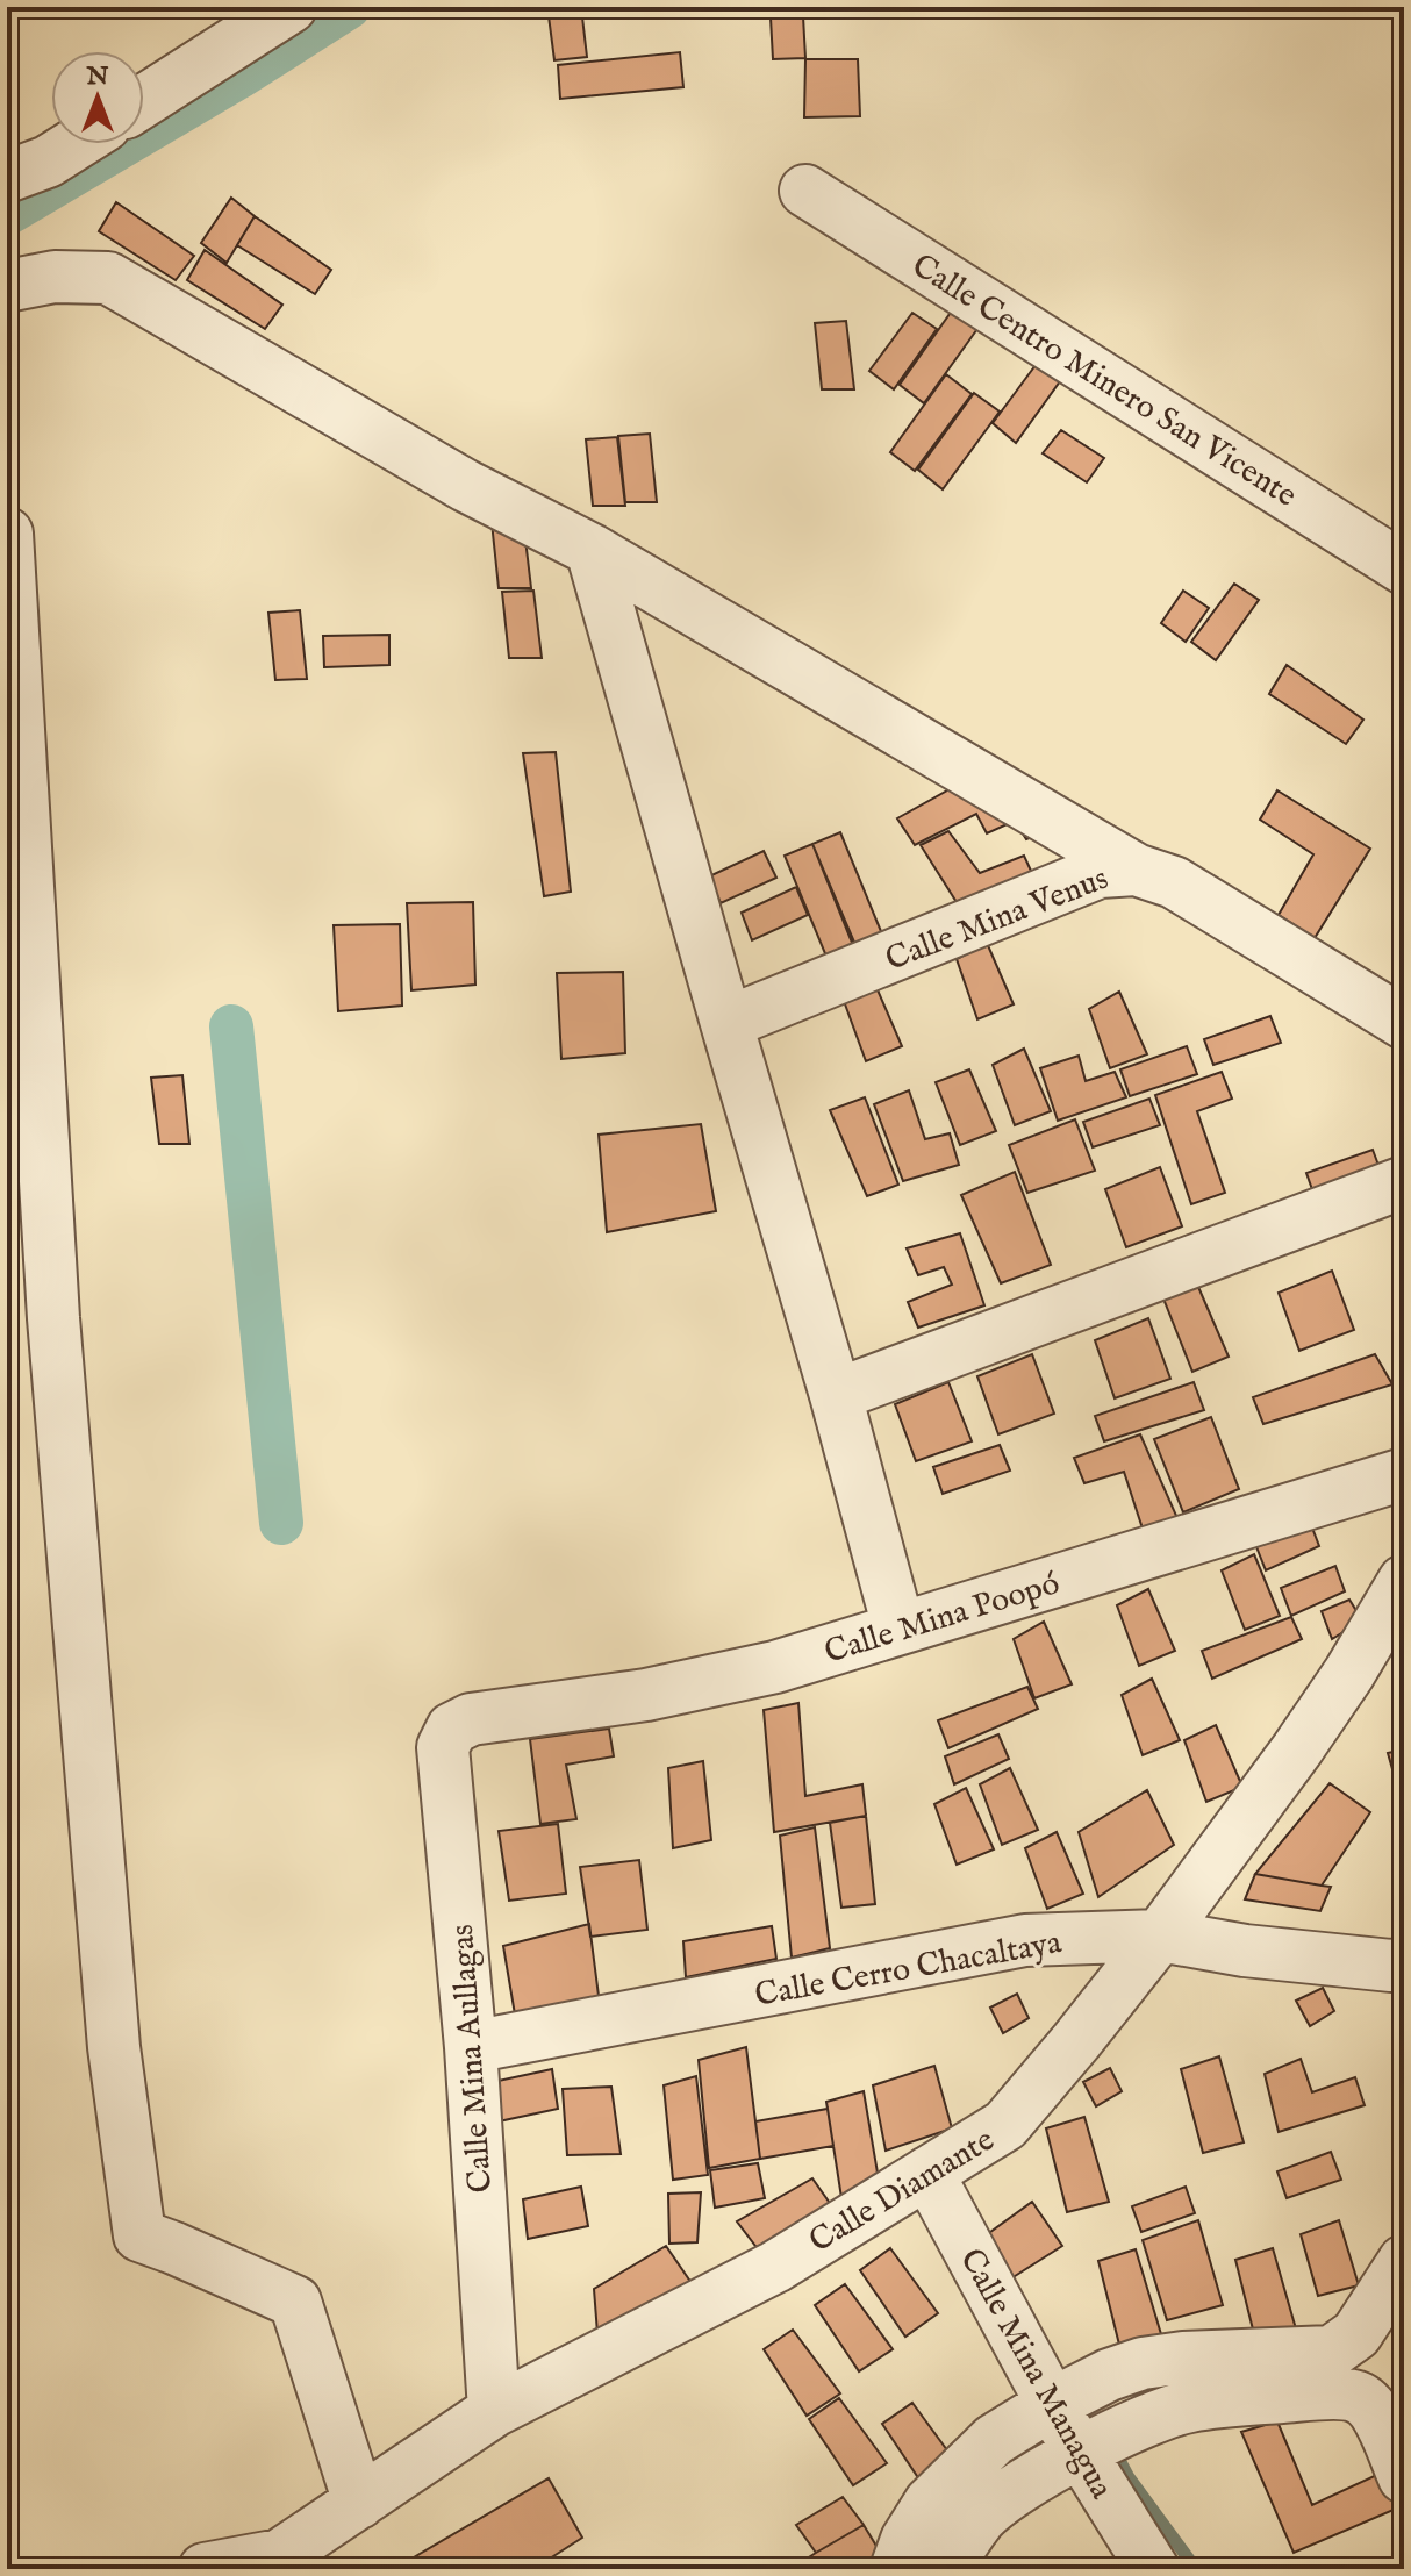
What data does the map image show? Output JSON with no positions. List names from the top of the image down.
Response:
{
  "streets": {
    "street": [
      "Calle Centro Minero San Vicente",
      "Calle Mina Venus",
      "Calle Mina Poopó",
      "Calle Cerro Chacaltaya",
      "Calle Mina Aullagas",
      "Calle Diamante",
      "Calle Mina Managua"
    ]
  },
  "crossings": [
    ["Calle Mina Poopó", "Calle Mina Aullagas"],
    ["Calle Cerro Chacaltaya", "Calle Mina Aullagas"],
    ["Calle Cerro Chacaltaya", "Calle Diamante"],
    ["Calle Mina Aullagas", "Calle Diamante"],
    ["Calle Diamante", "Calle Mina Managua"]
  ],
  "north": "top"
}
